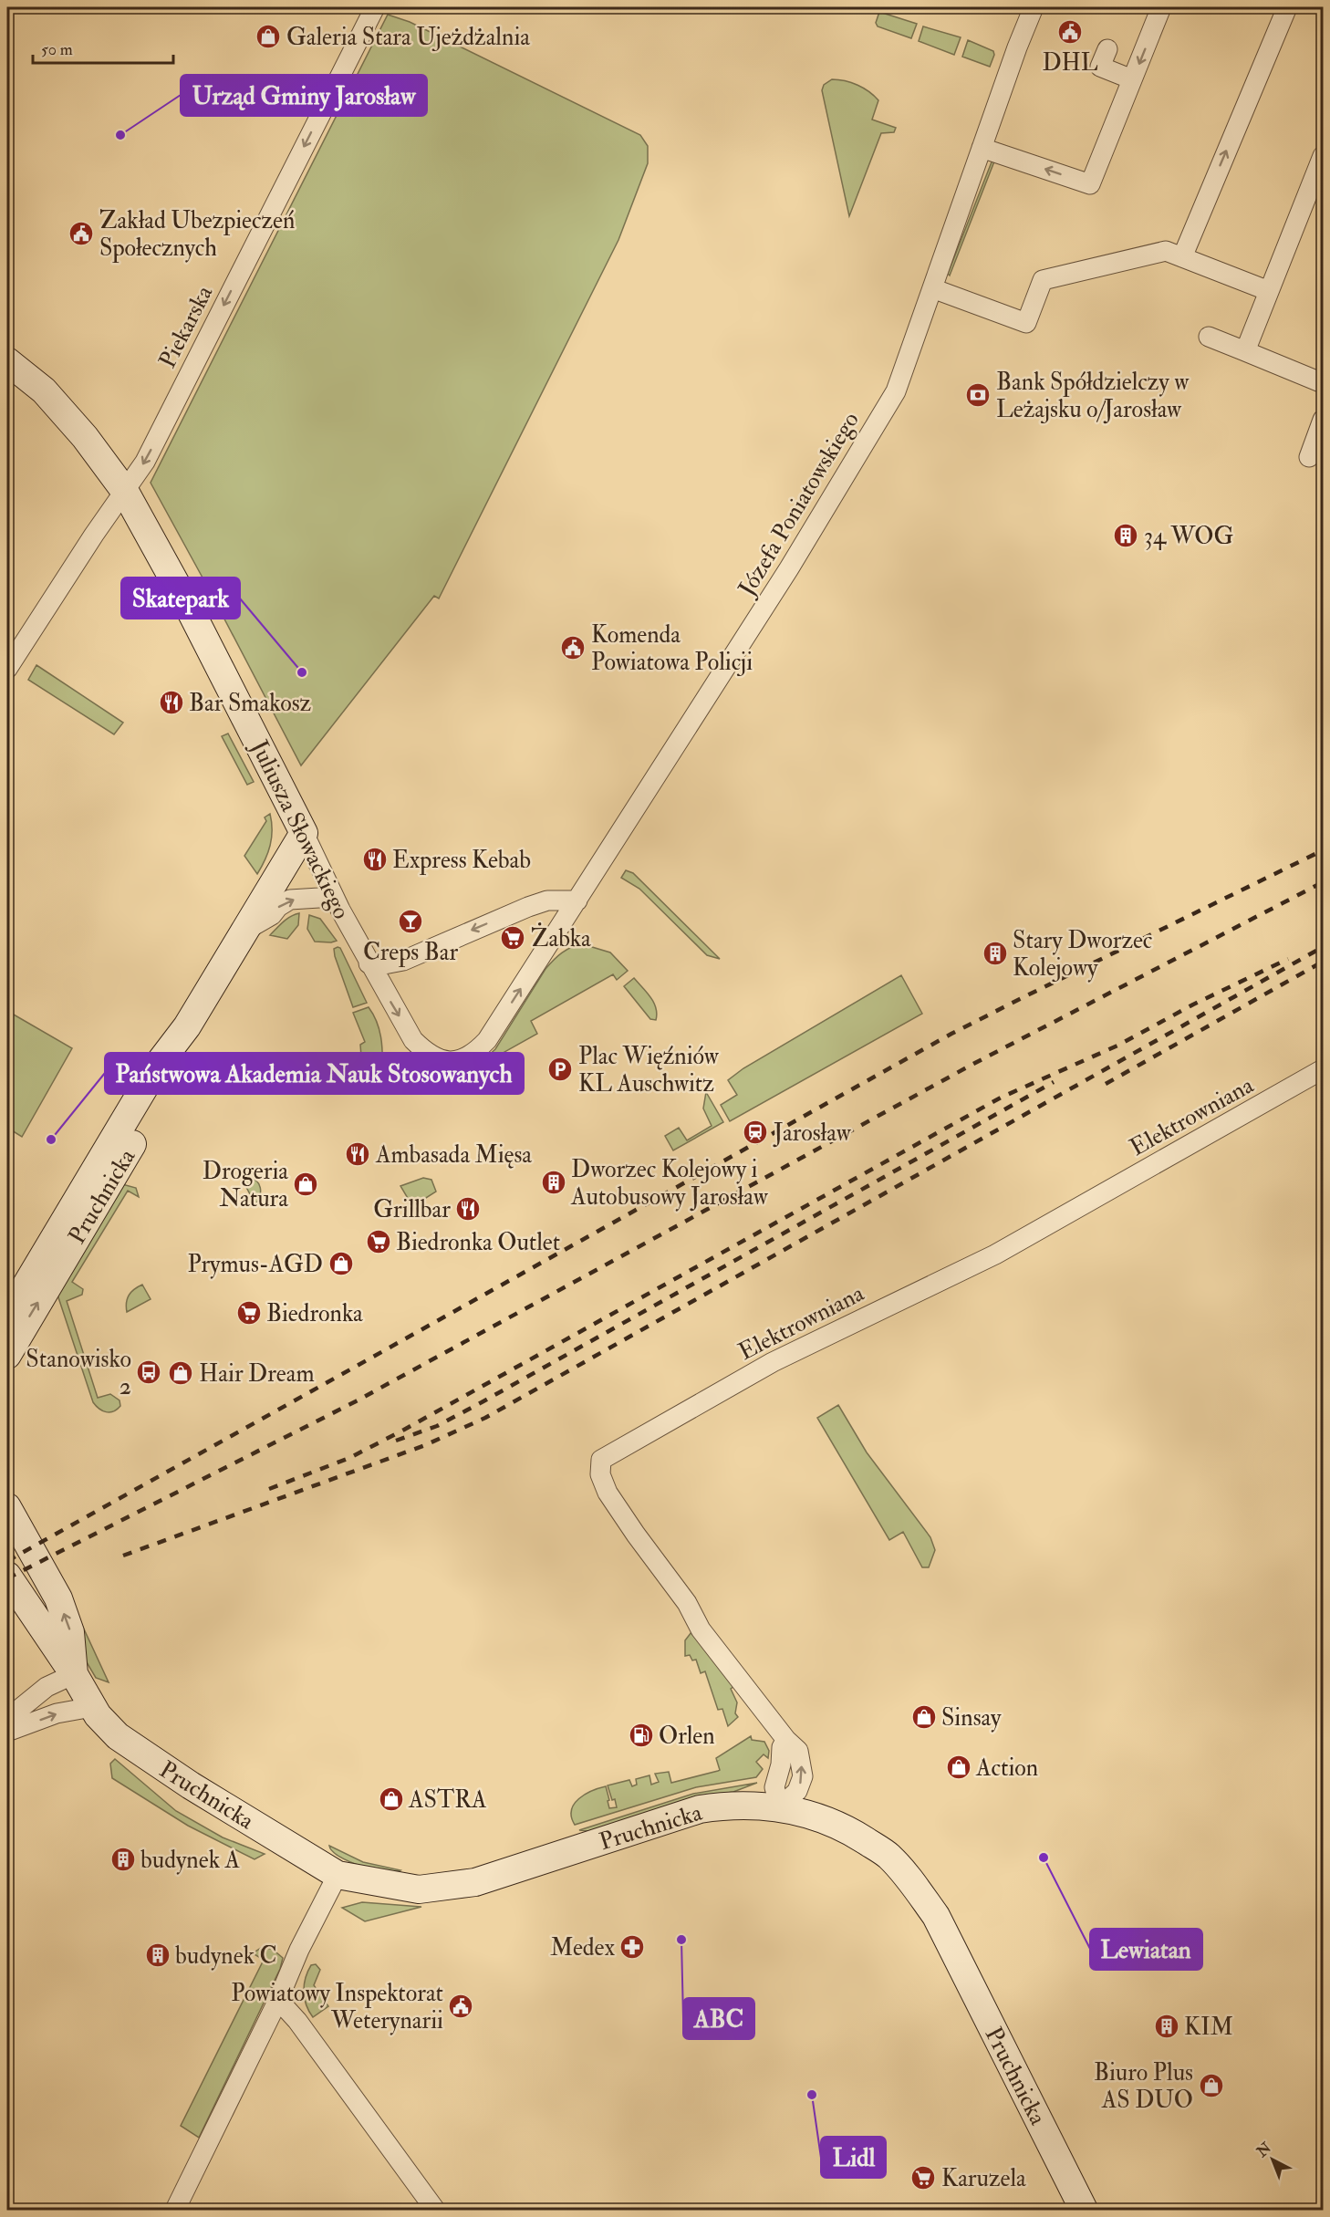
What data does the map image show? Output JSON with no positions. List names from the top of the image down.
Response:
{
  "streets": {
    "main road": ["Juliusza Słowackiego", "Pruchnicka"],
    "street": ["Piekarska", "Józefa Poniatowskiego", "Elektrowniana"]
  },
  "crossings": [
    ["Piekarska", "Juliusza Słowackiego"],
    ["Józefa Poniatowskiego", "Juliusza Słowackiego"],
    ["Juliusza Słowackiego", "Pruchnicka"],
    ["Elektrowniana", "Pruchnicka"]
  ],
  "one_way": ["Piekarska"],
  "places": {
    "public building": [
      "DHL",
      "Zakład Ubezpieczeń Społecznych",
      "Komenda Powiatowa Policji",
      "Powiatowy Inspektorat Weterynarii"
    ],
    "shop": [
      "Galeria Stara Ujeżdżalnia",
      "Drogeria Natura",
      "Prymus-AGD",
      "Hair Dream",
      "Sinsay",
      "Action",
      "ASTRA",
      "Biuro Plus AS DUO"
    ],
    "other": [
      "Urząd Gminy Jarosław",
      "Skatepark",
      "Państwowa Akademia Nauk Stosowanych",
      "Lewiatan",
      "ABC",
      "Lidl"
    ],
    "bank": ["Bank Spółdzielczy w Leżajsku o/Jarosław"],
    "building": [
      "34 WOG",
      "Stary Dworzec Kolejowy",
      "Dworzec Kolejowy i Autobusowy Jarosław",
      "budynek A",
      "budynek C",
      "KIM"
    ],
    "restaurant": [
      "Bar Smakosz",
      "Express Kebab",
      "Ambasada Mięsa",
      "Grillbar"
    ],
    "bar": ["Creps Bar"],
    "supermarket": [
      "Żabka",
      "Biedronka Outlet",
      "Biedronka",
      "Karuzela"
    ],
    "parking": ["Plac Więźniów KL Auschwitz"],
    "station": ["Jarosław"],
    "bus stop": ["Stanowisko 2"],
    "fuel station": ["Orlen"],
    "pharmacy": ["Medex"]
  },
  "scale_bar": "50 m",
  "north": "top left"
}
